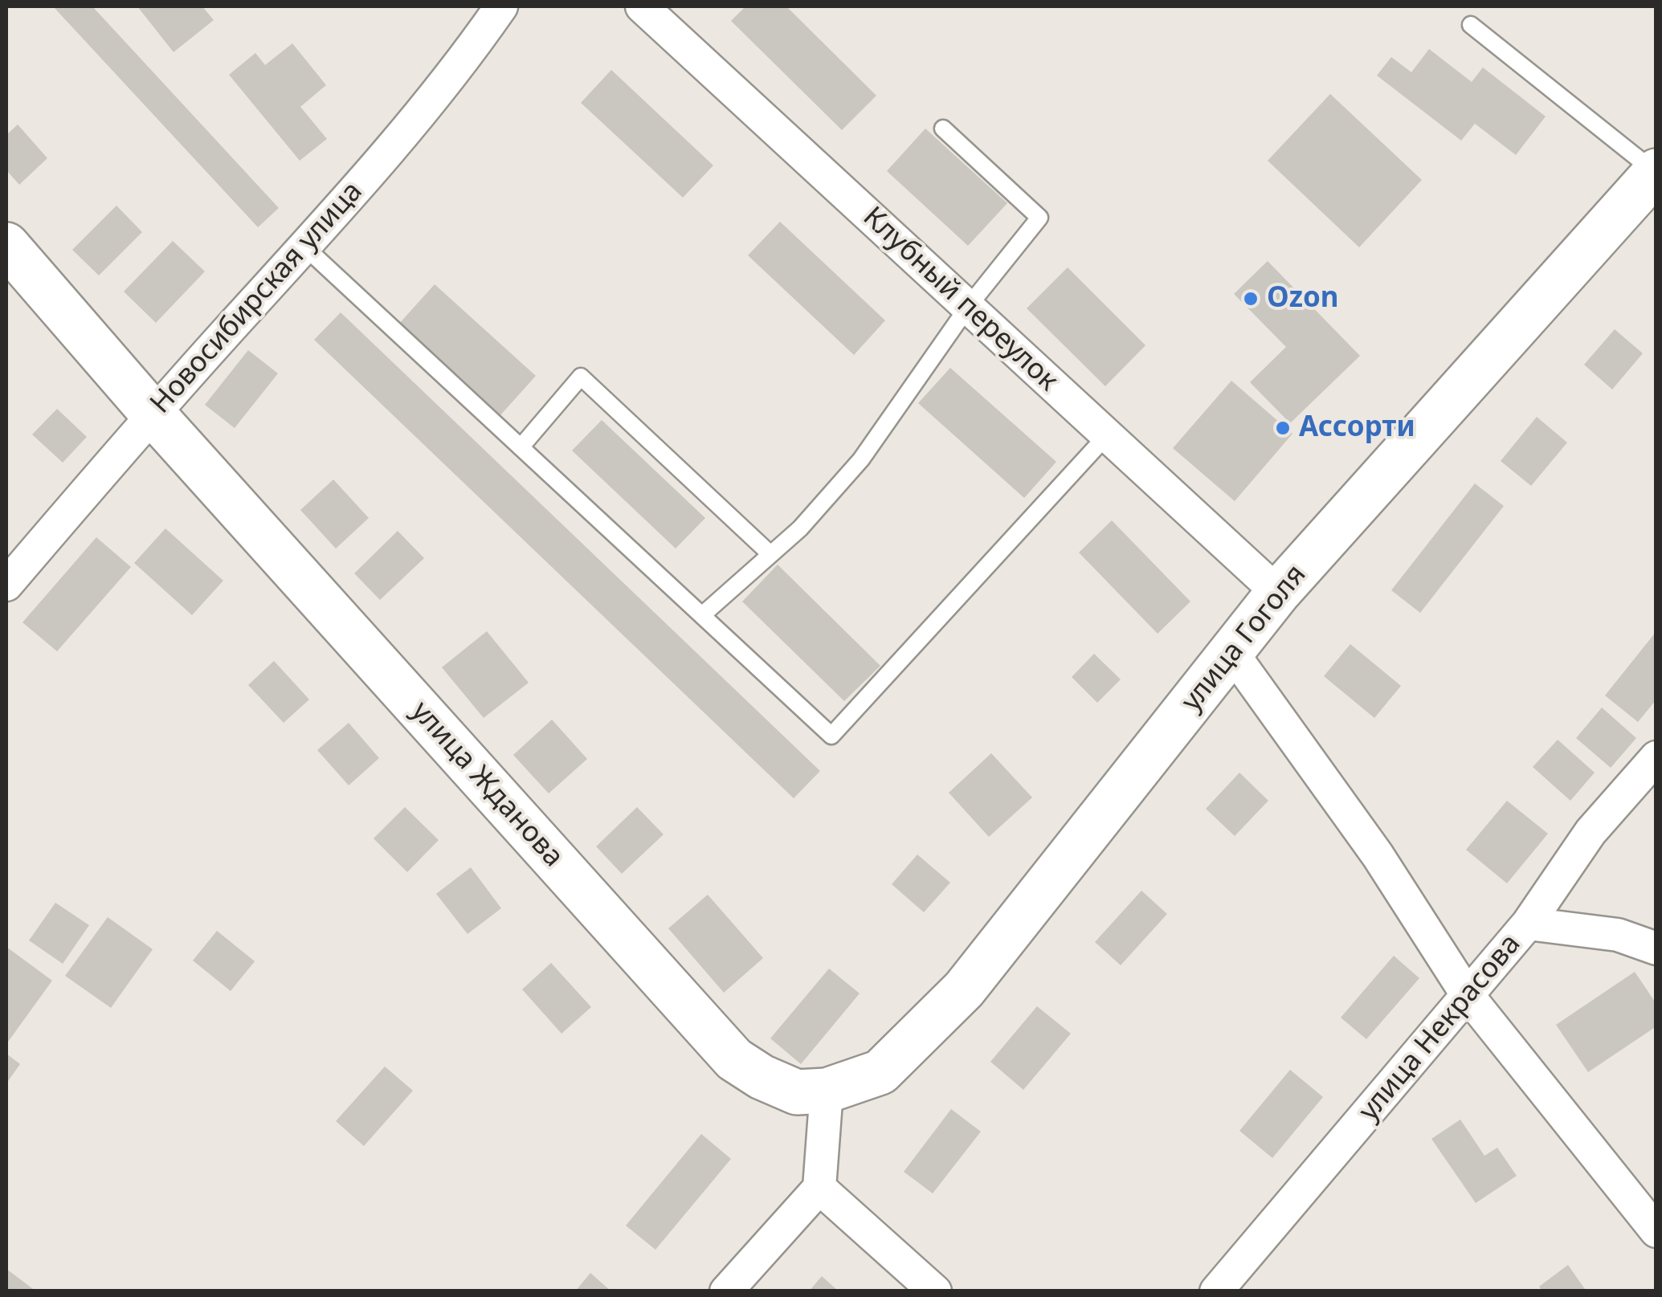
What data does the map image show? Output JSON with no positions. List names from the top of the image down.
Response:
{
  "streets": {
    "main road": ["улица Гоголя", "улица Жданова"],
    "street": ["Новосибирская улица", "Клубный переулок", "улица Некрасова"]
  },
  "crossings": [
    ["Новосибирская улица", "улица Жданова"],
    ["Клубный переулок", "улица Гоголя"],
    ["улица Гоголя", "улица Жданова"]
  ],
  "places": ["Ozon", "Ассорти"]
}
